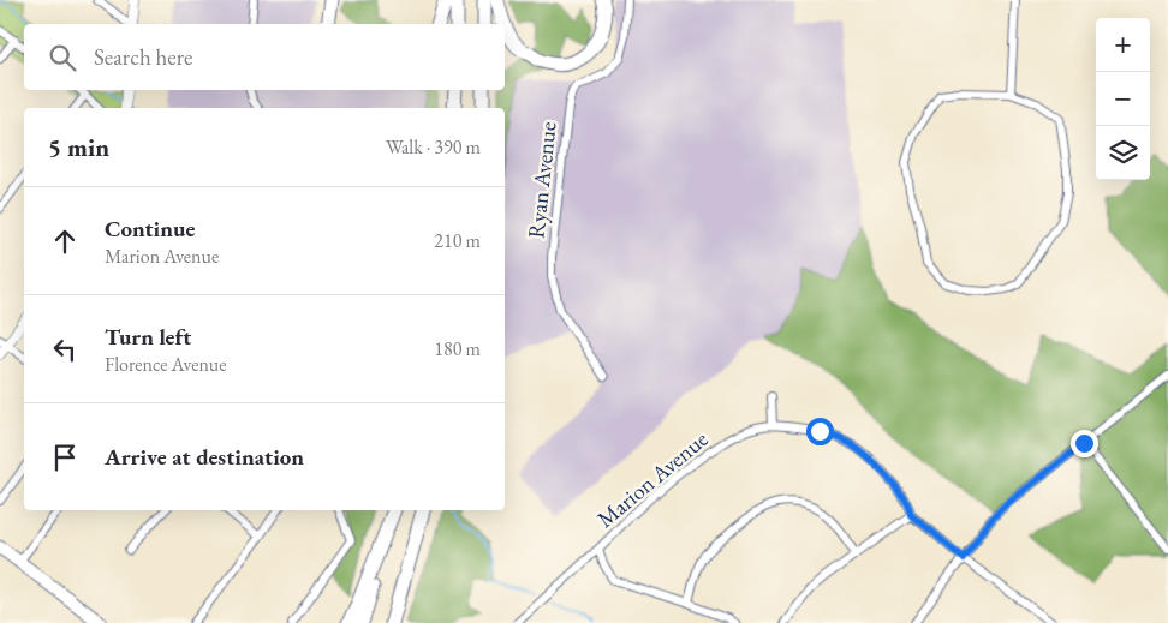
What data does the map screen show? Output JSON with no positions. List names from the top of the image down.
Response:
{
  "streets": {
    "street": ["Ryan Avenue", "Marion Avenue"]
  },
  "page": {
    "map_buttons": ["+", "−"],
    "search": "Search here",
    "heading": ["5 min", "Walk · 390 m"],
    "list": [
      ["Continue", "Marion Avenue", "210 m"],
      ["Turn left", "Florence Avenue", "180 m"],
      "Arrive at destination"
    ]
  }
}
